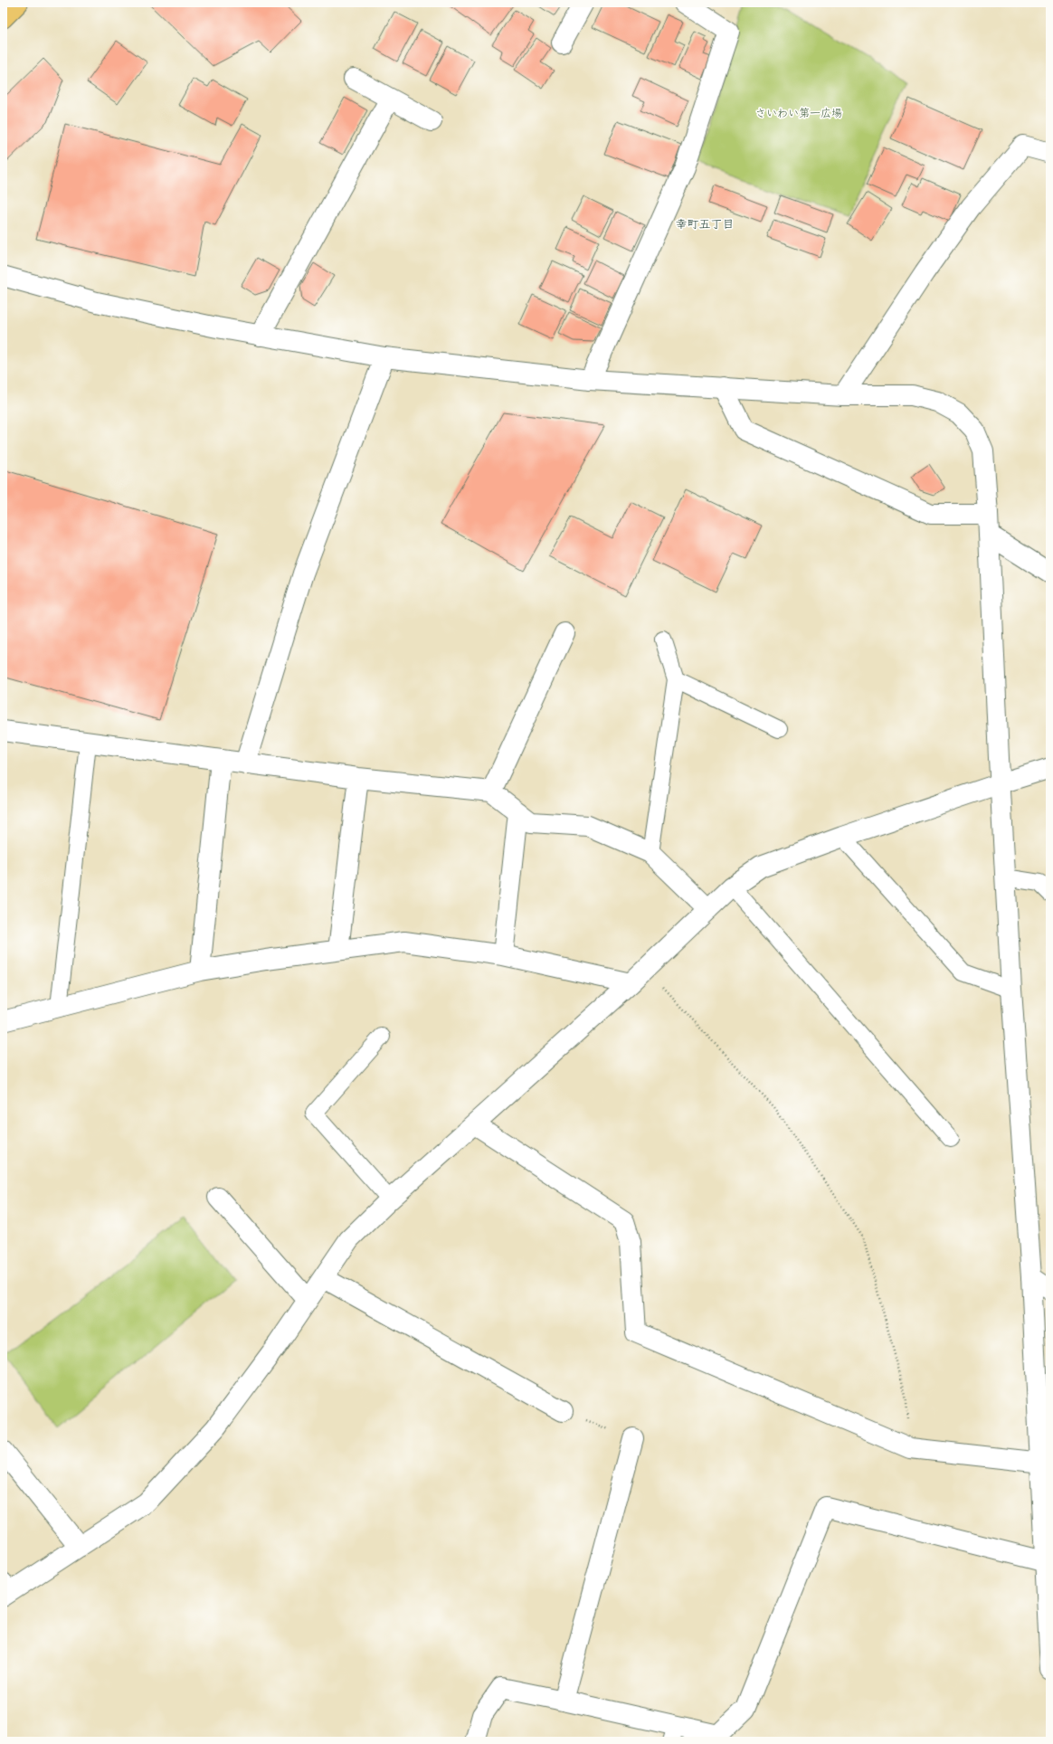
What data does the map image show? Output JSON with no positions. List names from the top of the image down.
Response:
{
  "districts": ["幸町五丁目"],
  "parks": ["さいわい第一広場"]
}
